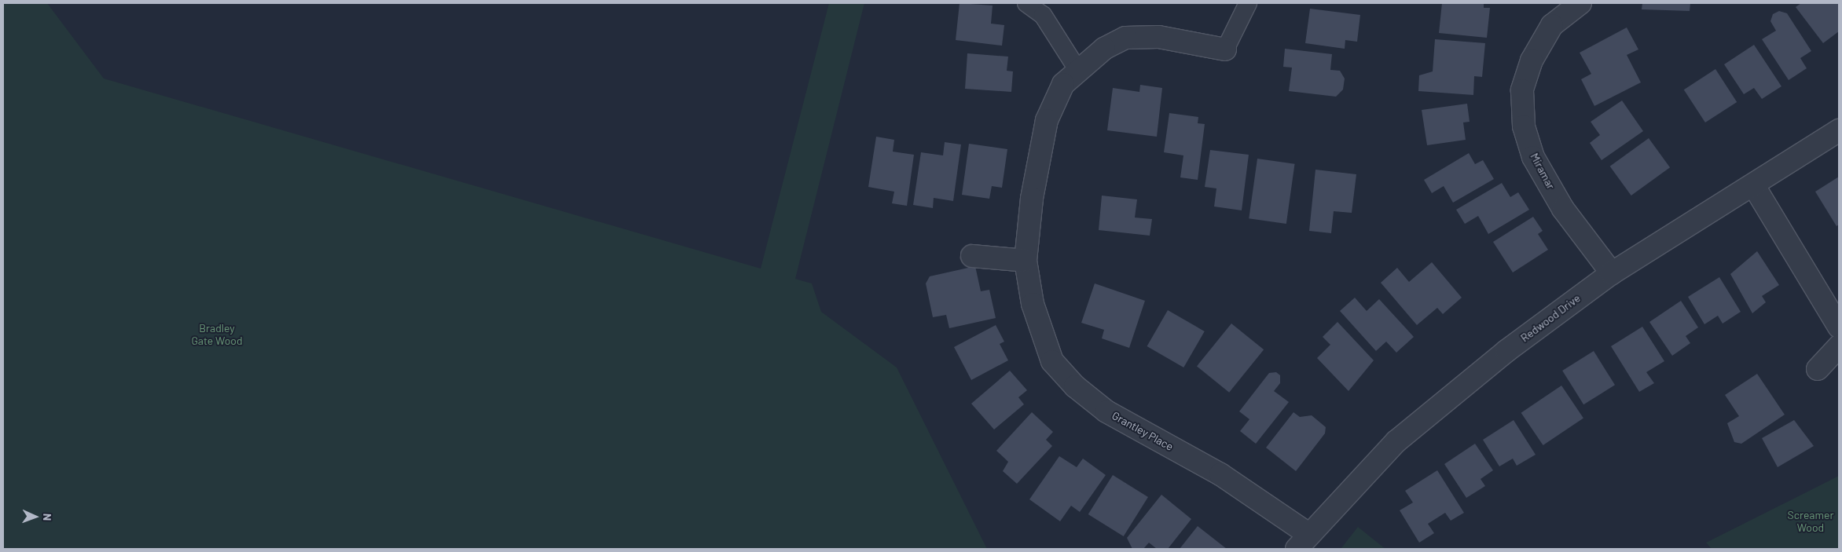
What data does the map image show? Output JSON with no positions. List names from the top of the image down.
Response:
{
  "streets": {
    "street": ["Miramar", "Redwood Drive", "Grantley Place"]
  },
  "crossings": [
    ["Miramar", "Redwood Drive"],
    ["Redwood Drive", "Grantley Place"]
  ],
  "parks": ["Bradley Gate Wood", "Screamer Wood"],
  "north": "right"
}
